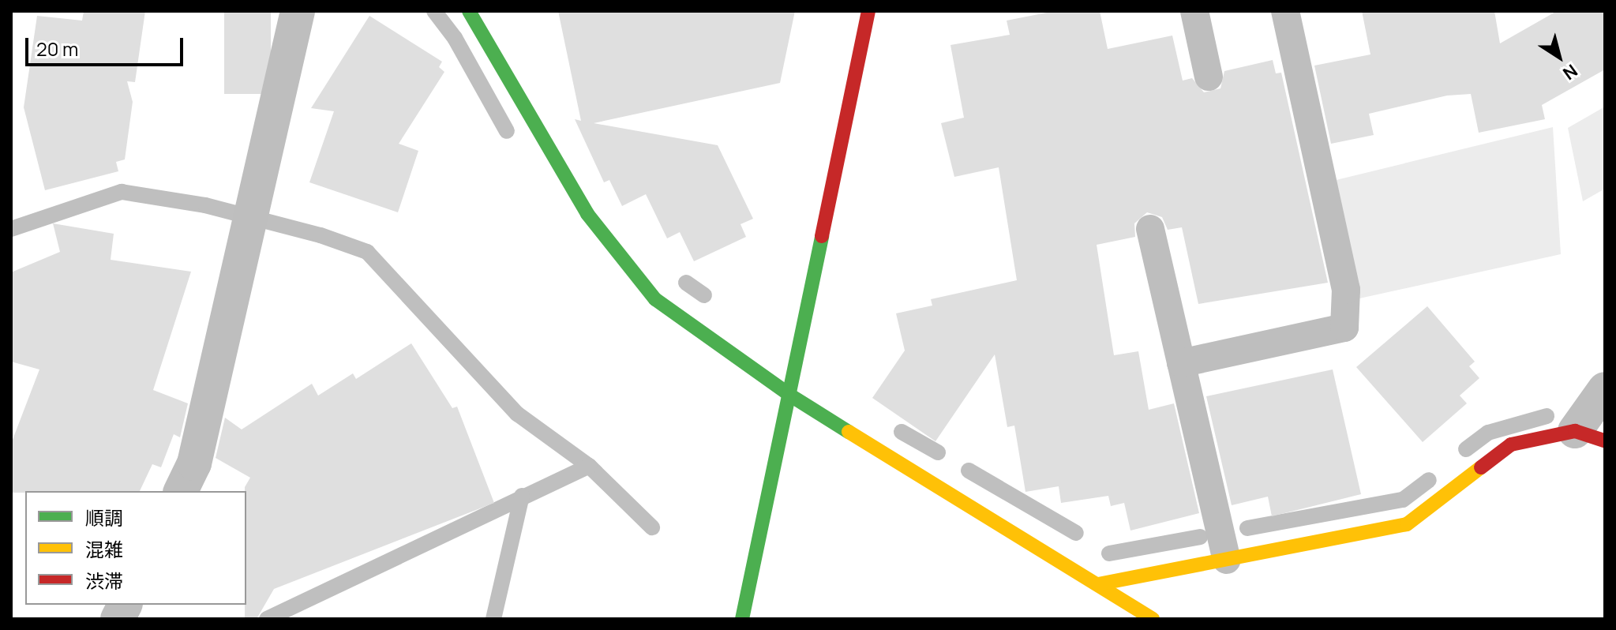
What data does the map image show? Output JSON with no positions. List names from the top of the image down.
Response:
{
  "legend": ["順調", "混雑", "渋滞"],
  "scale_bar": "20 m",
  "north": "bottom right"
}
